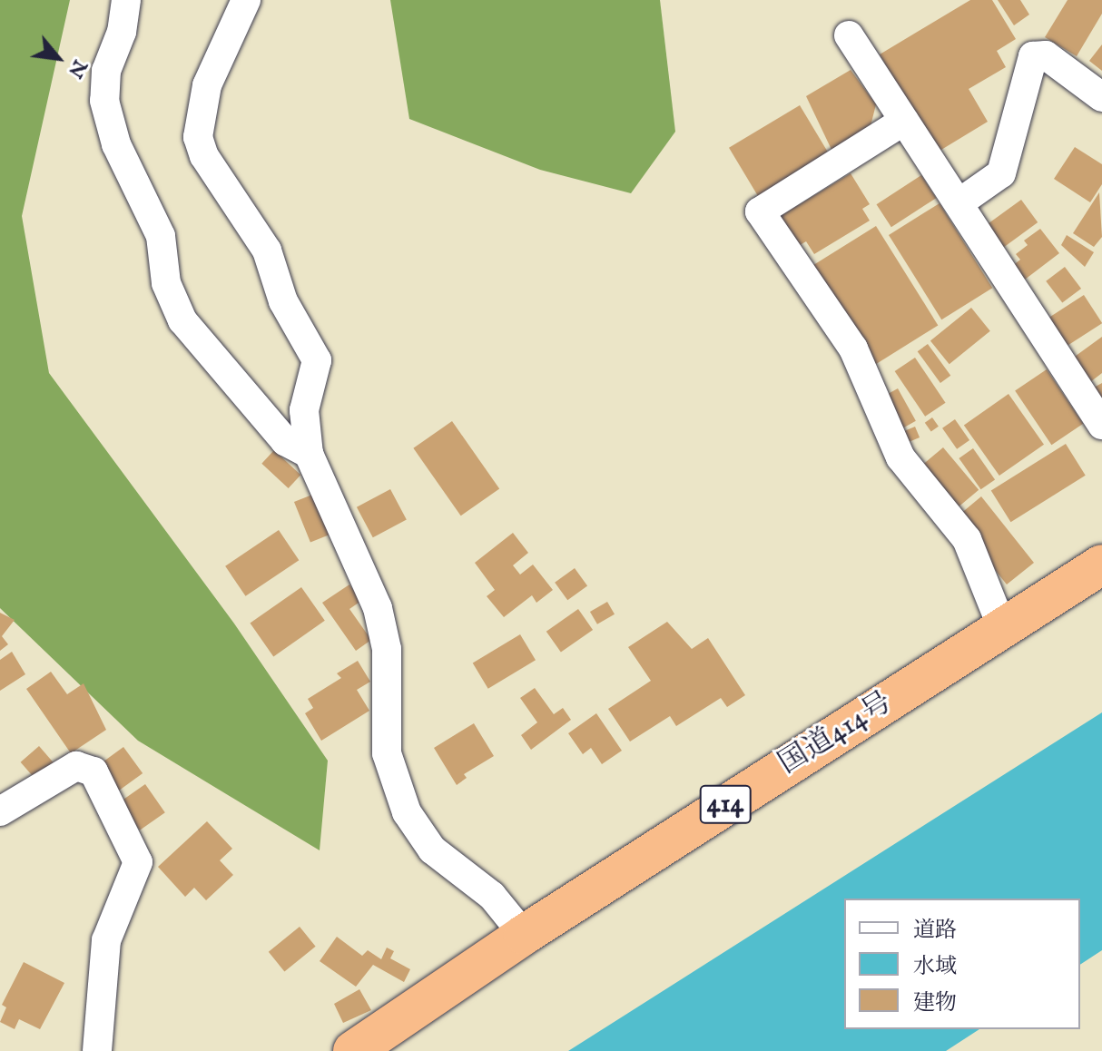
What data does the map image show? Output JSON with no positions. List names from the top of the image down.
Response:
{
  "streets": {
    "highway": ["国道414号", "414"]
  },
  "legend": ["道路", "水域", "建物"],
  "north": "bottom right"
}
